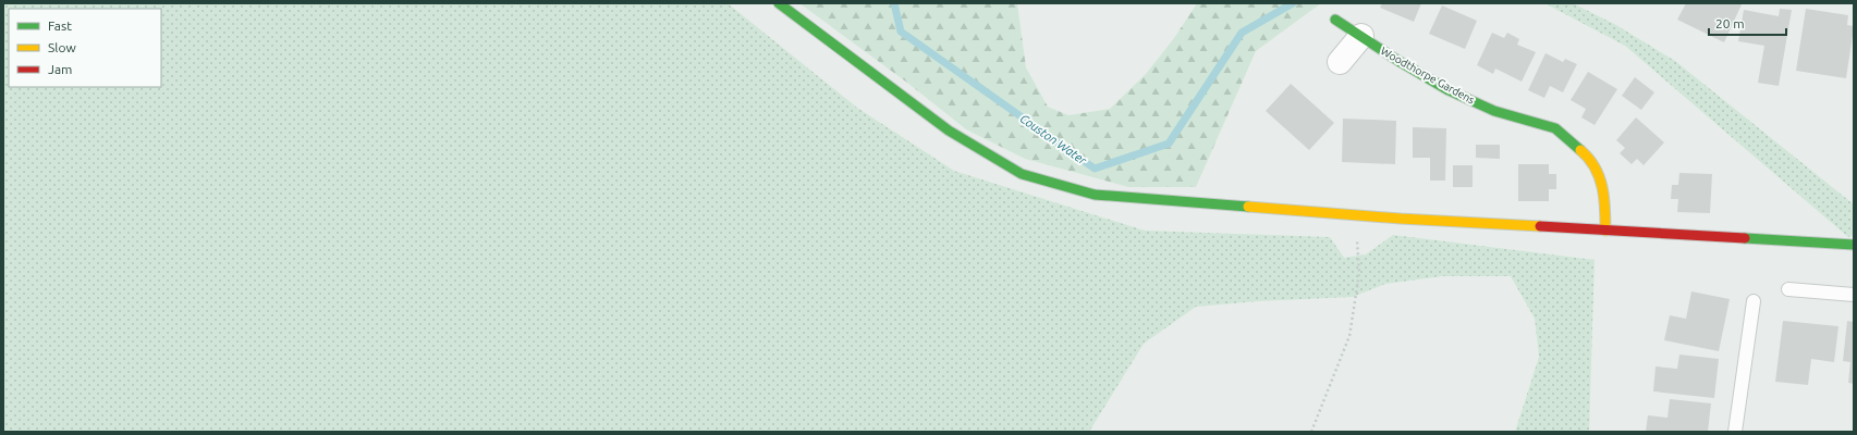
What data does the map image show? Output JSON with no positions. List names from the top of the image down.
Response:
{
  "streets": {
    "main road": ["Woodthorpe Gardens"]
  },
  "water": ["Couston Water"],
  "legend": ["Fast", "Slow", "Jam"],
  "scale_bar": "20 m"
}
